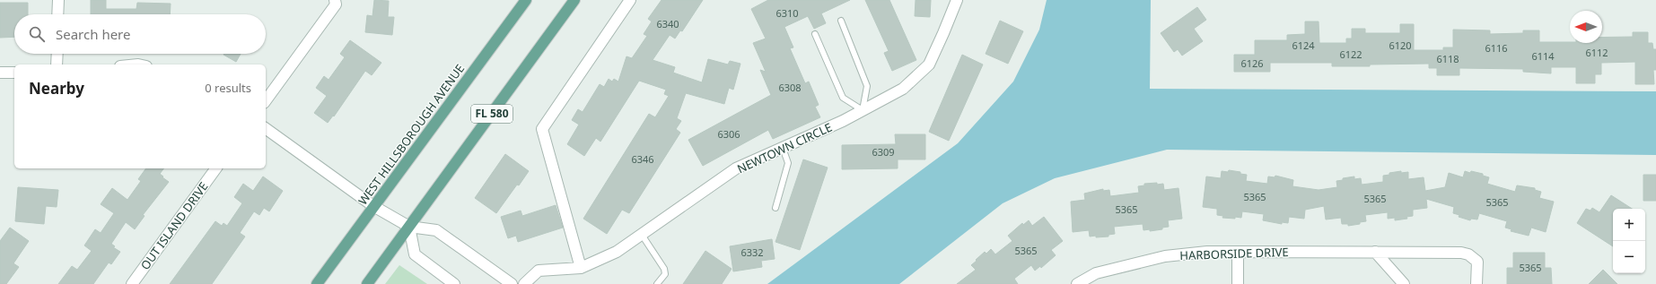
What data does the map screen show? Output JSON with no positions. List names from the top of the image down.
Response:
{
  "streets": {
    "main road": ["FL 580", "WEST HILLSBOROUGH AVENUE"],
    "street": ["NEWTOWN CIRCLE", "OUT ISLAND DRIVE", "HARBORSIDE DRIVE"]
  },
  "house_numbers": [
    "6310",
    "6340",
    "6124",
    "6120",
    "6116",
    "6112",
    "6122",
    "6114",
    "6118",
    "6126",
    "6308",
    "6306",
    "6309",
    "6346",
    "5365",
    "5365",
    "5365",
    "5365",
    "5365",
    "6332",
    "5365"
  ],
  "north": "left",
  "page": {
    "search": "Search here",
    "heading": ["Nearby", "0 results"],
    "map_buttons": ["+", "−"]
  }
}
